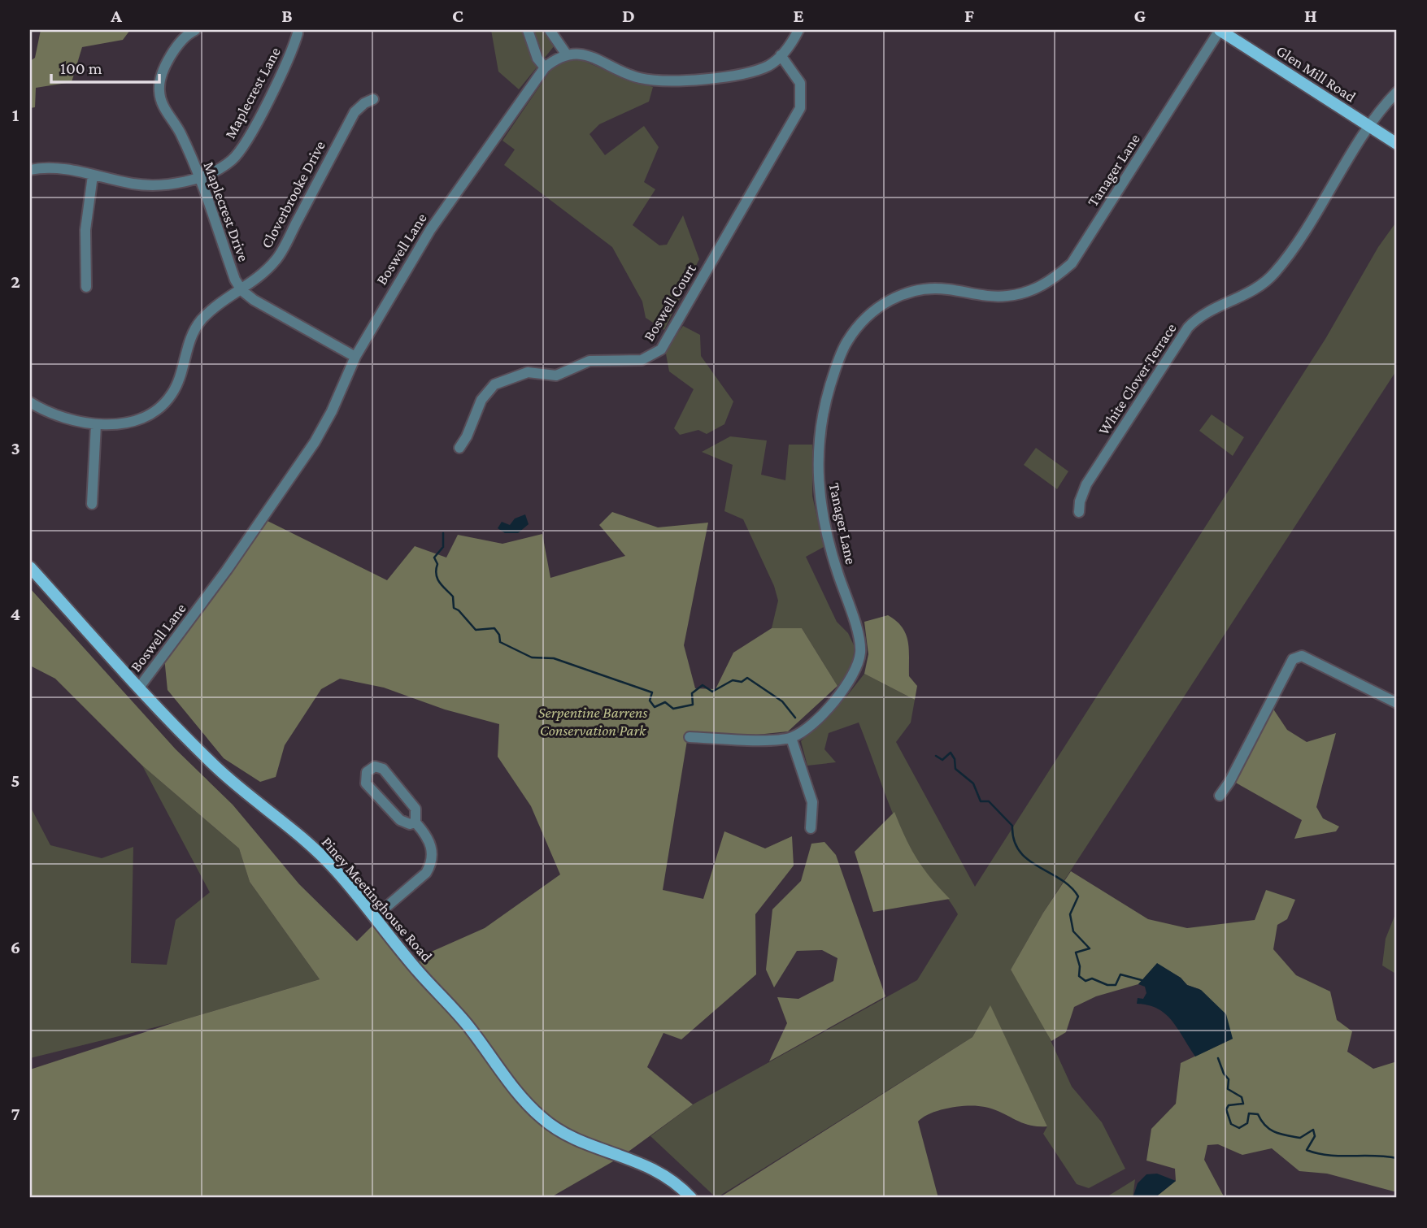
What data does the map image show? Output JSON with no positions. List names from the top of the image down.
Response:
{
  "streets": {
    "main road": ["Glen Mill Road", "Piney Meetinghouse Road"],
    "street": [
      "Maplecrest Lane",
      "Tanager Lane",
      "Cloverbrooke Drive",
      "Maplecrest Drive",
      "Boswell Lane",
      "Boswell Court",
      "White Clover Terrace"
    ]
  },
  "crossings": [
    ["Glen Mill Road", "Tanager Lane"],
    ["Glen Mill Road", "White Clover Terrace"],
    ["Maplecrest Lane", "Maplecrest Drive"],
    ["Cloverbrooke Drive", "Maplecrest Drive"],
    ["Boswell Lane", "Piney Meetinghouse Road"]
  ],
  "parks": ["Serpentine Barrens Conservation Park"],
  "scale_bar": "100 m",
  "grid": {
    "columns": [
      "A",
      "B",
      "C",
      "D",
      "E",
      "F",
      "G",
      "H"
    ],
    "rows": [
      "1",
      "2",
      "3",
      "4",
      "5",
      "6",
      "7"
    ]
  }
}
